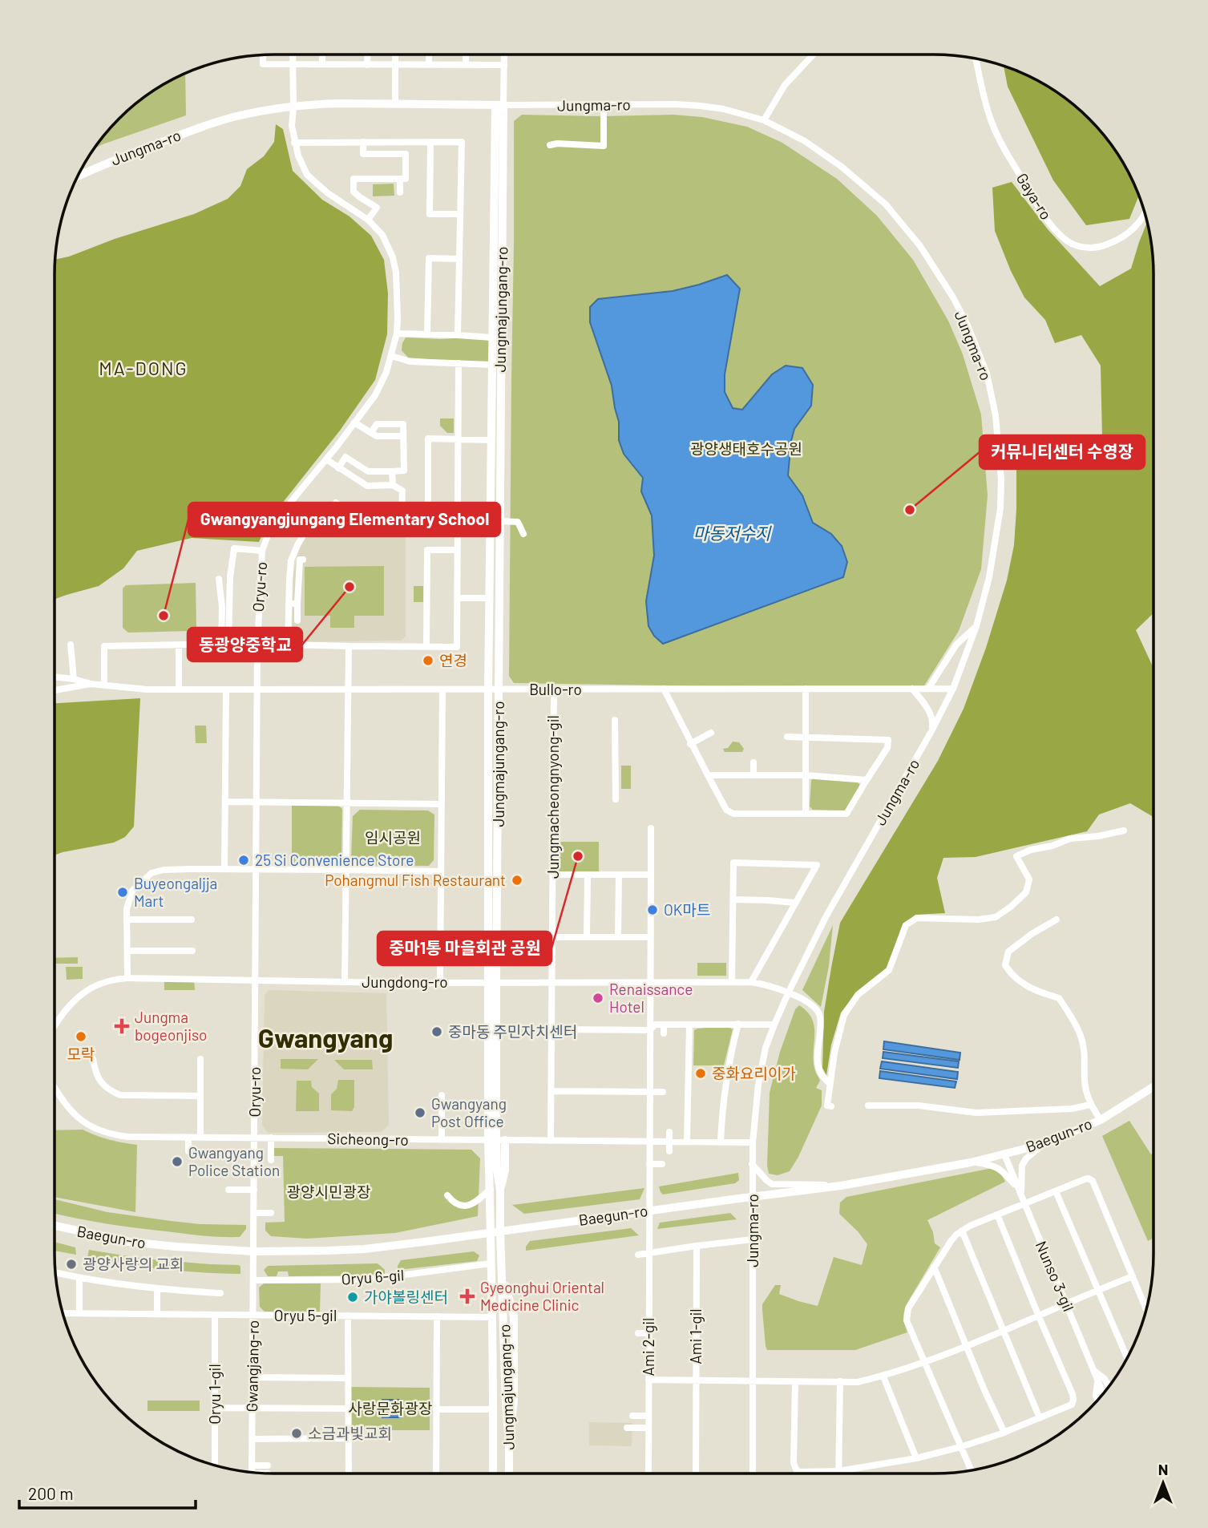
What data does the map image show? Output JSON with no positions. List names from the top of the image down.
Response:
{
  "streets": {
    "main road": ["Jungma-ro", "Jungmajungang-ro", "Baegun-ro"],
    "street": [
      "Gaya-ro",
      "Oryu-ro",
      "Bullo-ro",
      "Jungmacheongnyong-gil",
      "Jungdong-ro",
      "Sicheong-ro",
      "Nunso 3-gil",
      "Oryu 6-gil",
      "Oryu 5-gil",
      "Ami 1-gil",
      "Ami 2-gil",
      "Gwangjang-ro",
      "Oryu 1-gil"
    ]
  },
  "crossings": [
    ["Jungma-ro", "Jungmajungang-ro"],
    ["Jungma-ro", "Oryu-ro"],
    ["Jungma-ro", "Bullo-ro"],
    ["Jungma-ro", "Jungdong-ro"],
    ["Jungma-ro", "Baegun-ro"],
    ["Jungma-ro", "Sicheong-ro"],
    ["Jungmajungang-ro", "Bullo-ro"],
    ["Jungmajungang-ro", "Jungdong-ro"],
    ["Jungmajungang-ro", "Baegun-ro"],
    ["Jungmajungang-ro", "Sicheong-ro"],
    ["Jungmajungang-ro", "Oryu 6-gil"],
    ["Jungmajungang-ro", "Oryu 5-gil"],
    ["Oryu-ro", "Bullo-ro"],
    ["Oryu-ro", "Jungdong-ro"],
    ["Oryu-ro", "Baegun-ro"],
    ["Oryu-ro", "Sicheong-ro"],
    ["Oryu-ro", "Gwangjang-ro"],
    ["Bullo-ro", "Jungmacheongnyong-gil"],
    ["Jungmacheongnyong-gil", "Jungdong-ro"],
    ["Jungmacheongnyong-gil", "Sicheong-ro"],
    ["Jungdong-ro", "Ami 2-gil"],
    ["Baegun-ro", "Nunso 3-gil"],
    ["Baegun-ro", "Ami 2-gil"],
    ["Baegun-ro", "Gwangjang-ro"],
    ["Sicheong-ro", "Ami 2-gil"],
    ["Oryu 6-gil", "Gwangjang-ro"],
    ["Oryu 5-gil", "Gwangjang-ro"],
    ["Oryu 5-gil", "Oryu 1-gil"]
  ],
  "districts": ["MA-DONG", "Gwangyang"],
  "water": ["마동저수지"],
  "parks": [
    "광양생태호수공원",
    "임시공원",
    "광양시민광장",
    "사랑문화광장"
  ],
  "places": {
    "other": [
      "커뮤니티센터 수영장",
      "동광양중학교",
      "Gwangyangjungang Elementary School",
      "연경",
      "중마1통 마을회관 공원",
      "25 Si Convenience Store",
      "Pohangmul Fish Restaurant",
      "Buyeongaljja Mart",
      "OK마트",
      "Renaissance Hotel",
      "중마동 주민자치센터",
      "모락",
      "중화요리이가",
      "Gwangyang Post Office",
      "Gwangyang Police Station",
      "광양사랑의 교회",
      "가야볼링센터",
      "소금과빛교회"
    ],
    "health": ["Jungma bogeonjiso", "Gyeonghui Oriental Medicine Clinic"]
  },
  "scale_bar": "200 m",
  "north": "top"
}
